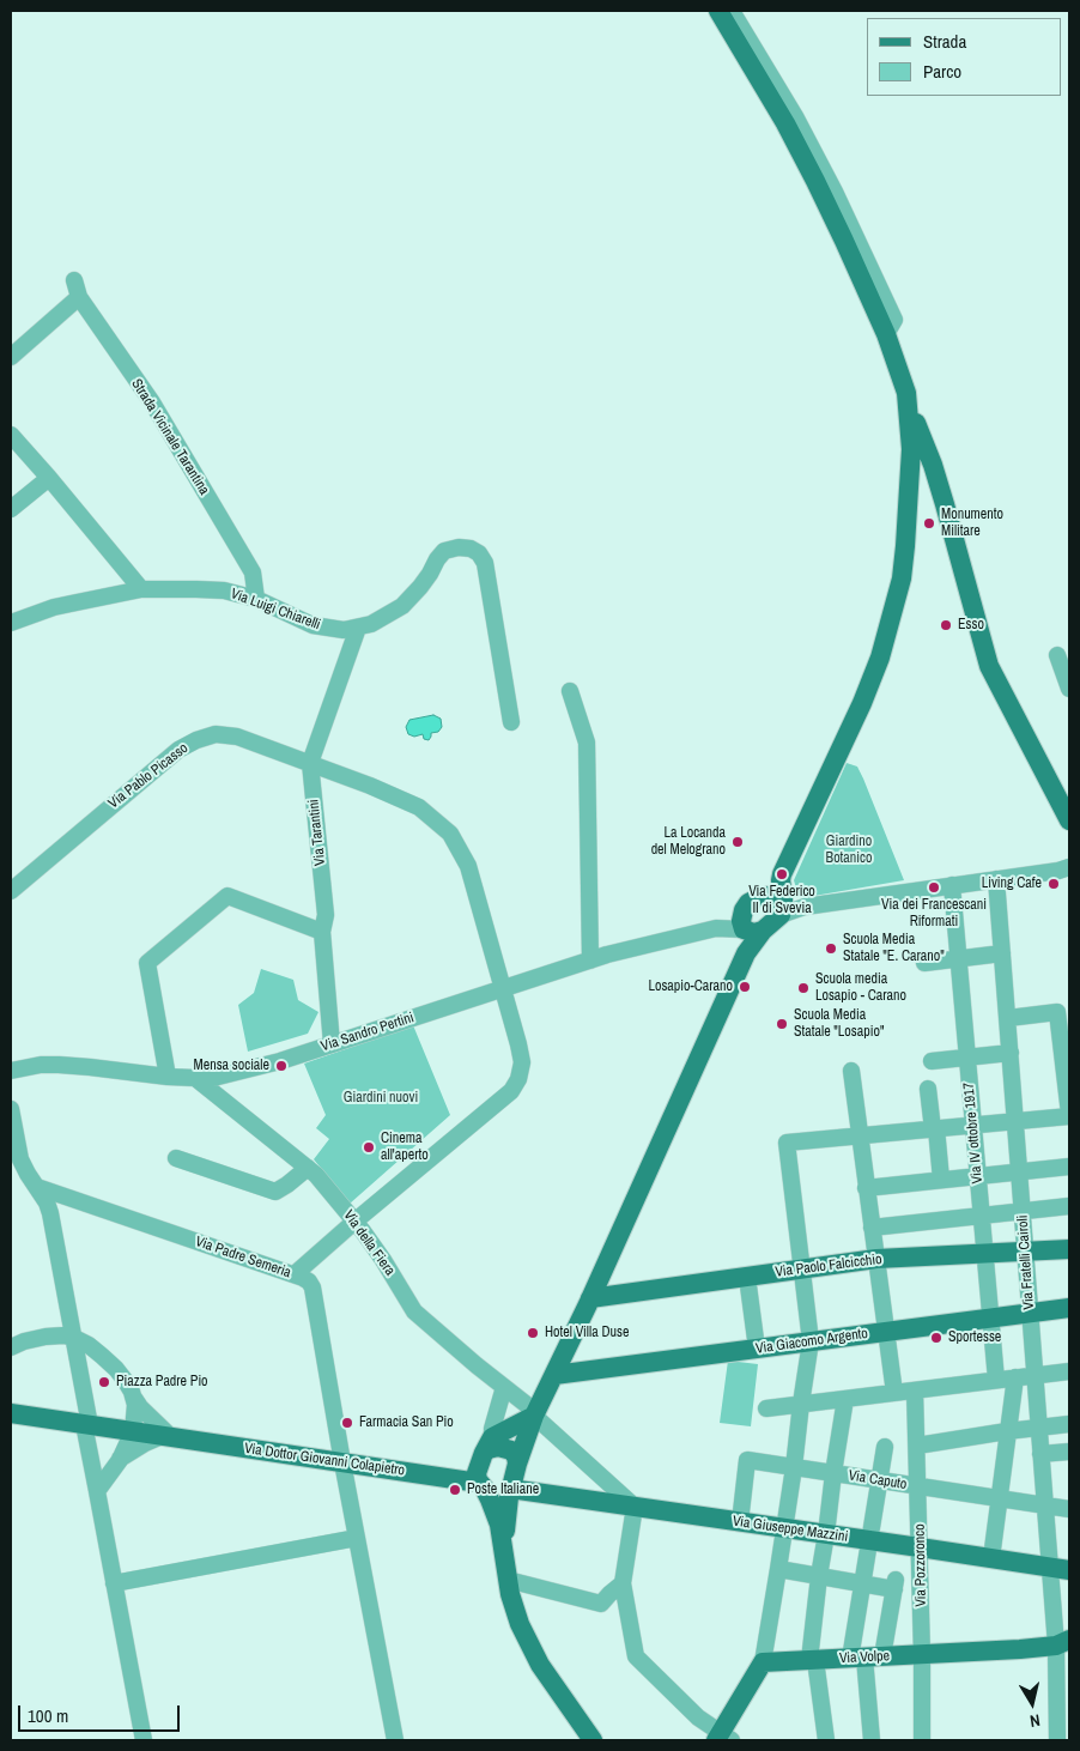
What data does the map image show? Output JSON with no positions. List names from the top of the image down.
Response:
{
  "streets": {
    "main road": [
      "Via Paolo Falcicchio",
      "Via Giacomo Argento",
      "Via Dottor Giovanni Colapietro",
      "Via Giuseppe Mazzini",
      "Via Volpe"
    ],
    "street": [
      "Strada Vicinale Tarantina",
      "Via Luigi Chiarelli",
      "Via Pablo Picasso",
      "Via Tarantini",
      "Via Sandro Pertini",
      "Via IV ottobre 1917",
      "Via della Fiera",
      "Via Padre Semeria",
      "Via Fratelli Cairoli",
      "Via Caputo",
      "Via Pozzoronco"
    ]
  },
  "crossings": [
    ["Strada Vicinale Tarantina", "Via Luigi Chiarelli"],
    ["Via Luigi Chiarelli", "Via Tarantini"],
    ["Via Pablo Picasso", "Via Tarantini"],
    ["Via Pablo Picasso", "Via Sandro Pertini"],
    ["Via Pablo Picasso", "Via della Fiera"],
    ["Via Pablo Picasso", "Via Padre Semeria"],
    ["Via Tarantini", "Via Sandro Pertini"],
    ["Via Tarantini", "Via della Fiera"],
    ["Via Sandro Pertini", "Via della Fiera"],
    ["Via IV ottobre 1917", "Via Paolo Falcicchio"],
    ["Via IV ottobre 1917", "Via Giacomo Argento"],
    ["Via della Fiera", "Via Giuseppe Mazzini"],
    ["Via Padre Semeria", "Via Dottor Giovanni Colapietro"],
    ["Via Fratelli Cairoli", "Via Paolo Falcicchio"],
    ["Via Fratelli Cairoli", "Via Giacomo Argento"],
    ["Via Fratelli Cairoli", "Via Caputo"],
    ["Via Fratelli Cairoli", "Via Giuseppe Mazzini"],
    ["Via Fratelli Cairoli", "Via Volpe"],
    ["Via Dottor Giovanni Colapietro", "Via Giuseppe Mazzini"],
    ["Via Caputo", "Via Giuseppe Mazzini"],
    ["Via Caputo", "Via Pozzoronco"],
    ["Via Giuseppe Mazzini", "Via Pozzoronco"],
    ["Via Pozzoronco", "Via Volpe"]
  ],
  "parks": ["Giardino Botanico", "Giardini nuovi"],
  "places": [
    "Monumento Militare",
    "Esso",
    "La Locanda del Melograno",
    "Via Federico II di Svevia",
    "Living Cafe",
    "Via dei Francescani Riformati",
    "Scuola Media Statale \"E. Carano\"",
    "Losapio-Carano",
    "Scuola media Losapio - Carano",
    "Scuola Media Statale \"Losapio\"",
    "Mensa sociale",
    "Cinema all'aperto",
    "Hotel Villa Duse",
    "Sportesse",
    "Piazza Padre Pio",
    "Farmacia San Pio",
    "Poste Italiane"
  ],
  "legend": ["Strada", "Parco"],
  "scale_bar": "100 m",
  "north": "bottom"
}
